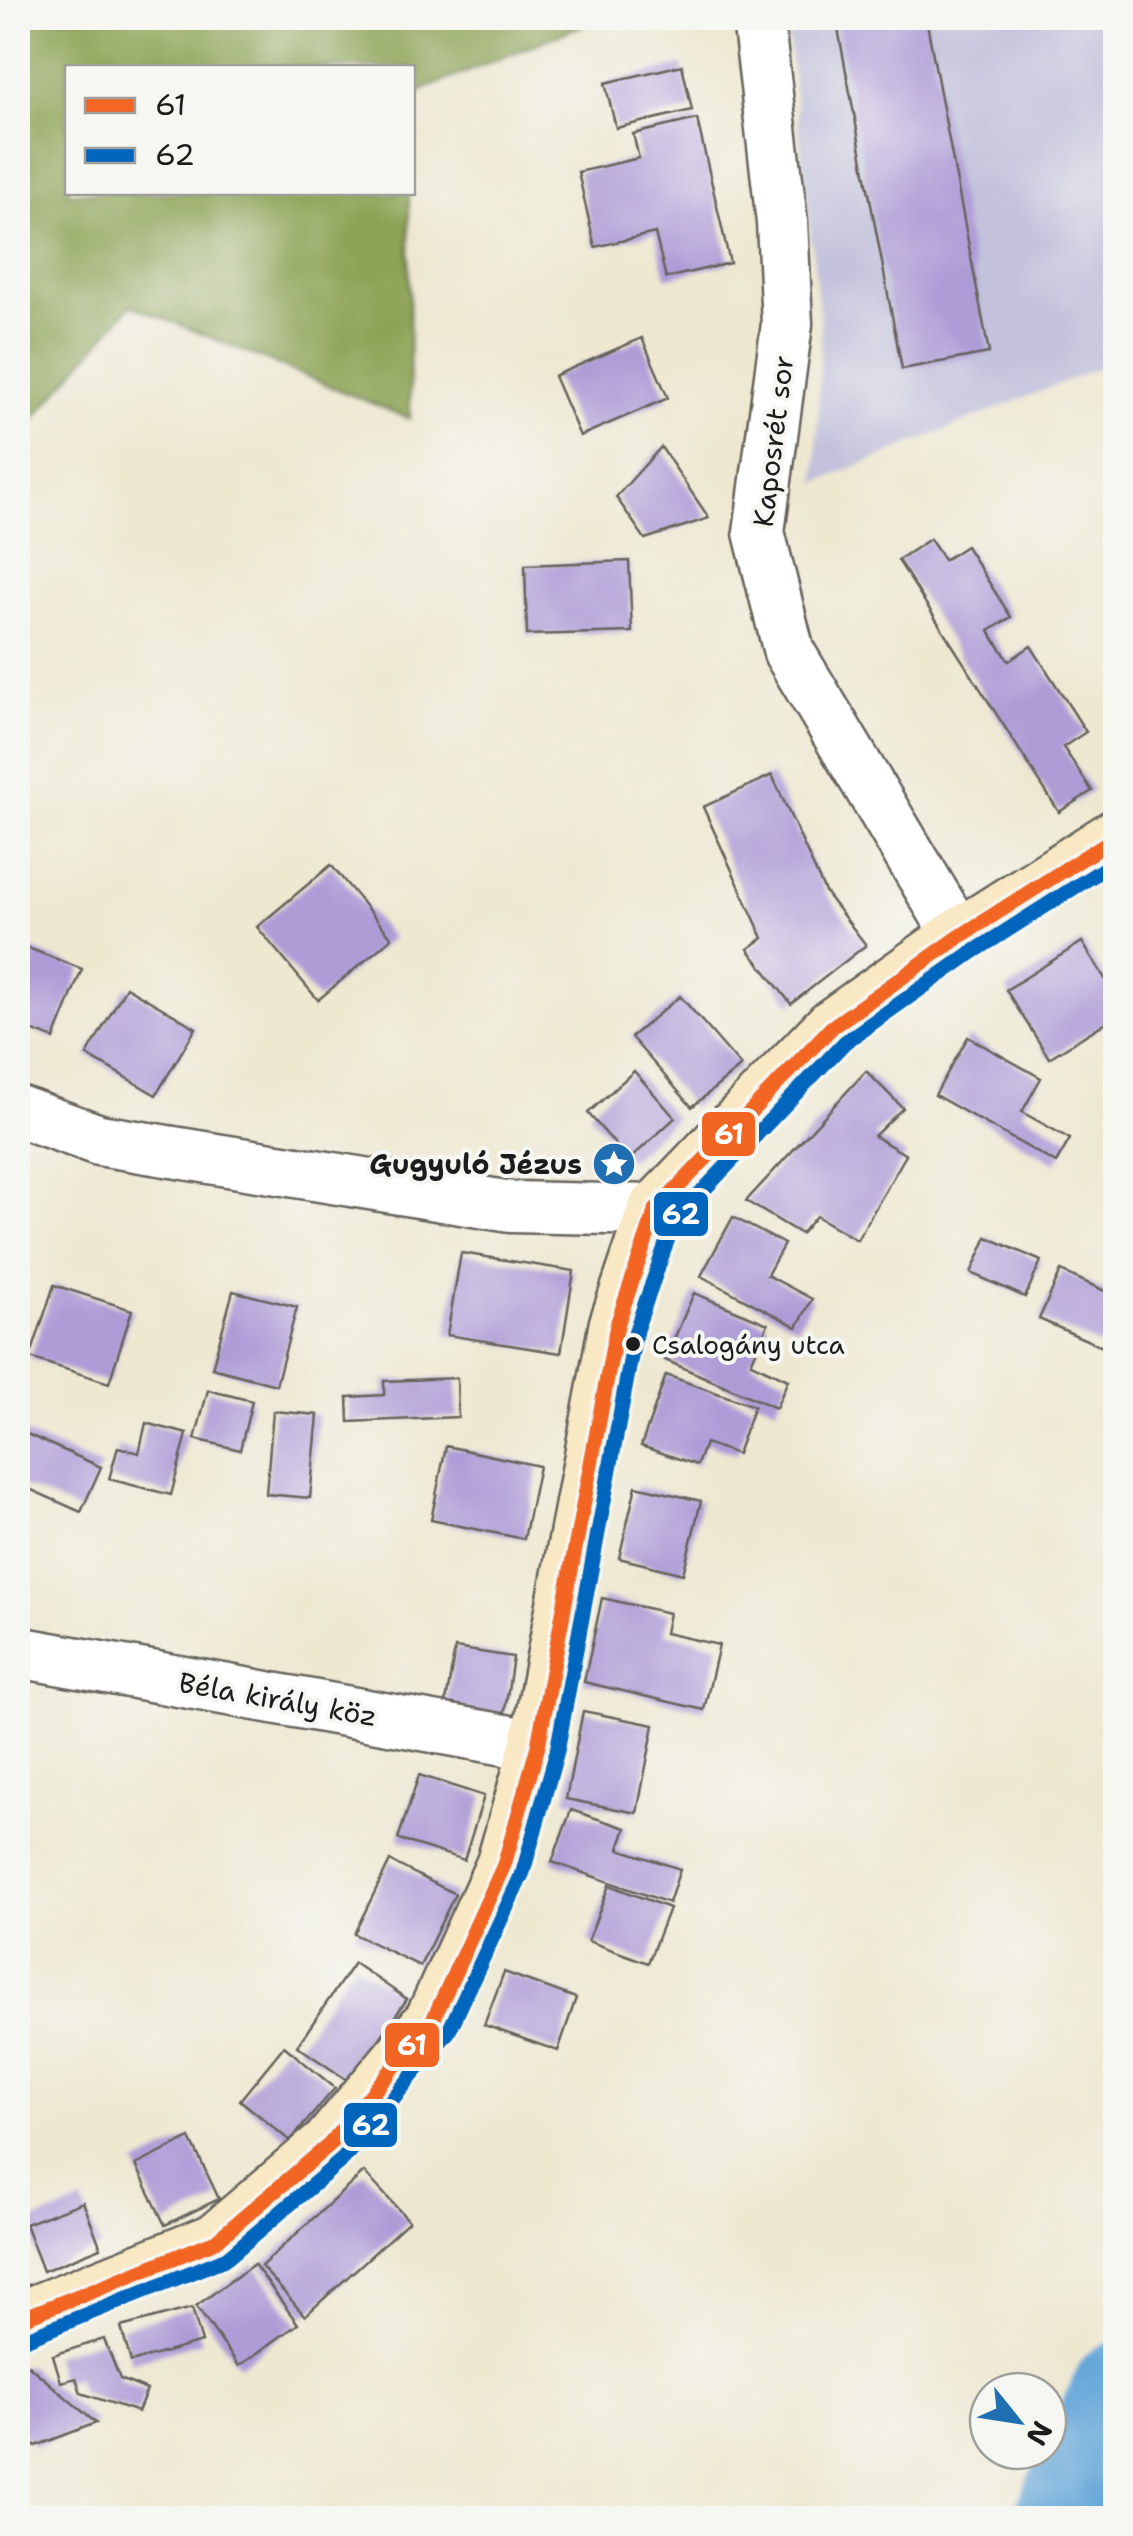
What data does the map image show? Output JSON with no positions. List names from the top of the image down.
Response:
{
  "streets": {
    "street": ["Kaposrét sor", "Béla király köz"]
  },
  "places": {
    "place": ["Gugyuló Jézus"],
    "other": ["Csalogány utca"]
  },
  "lines": ["transit line 61", "transit line 62"],
  "legend": ["61", "62"],
  "north": "bottom right"
}
